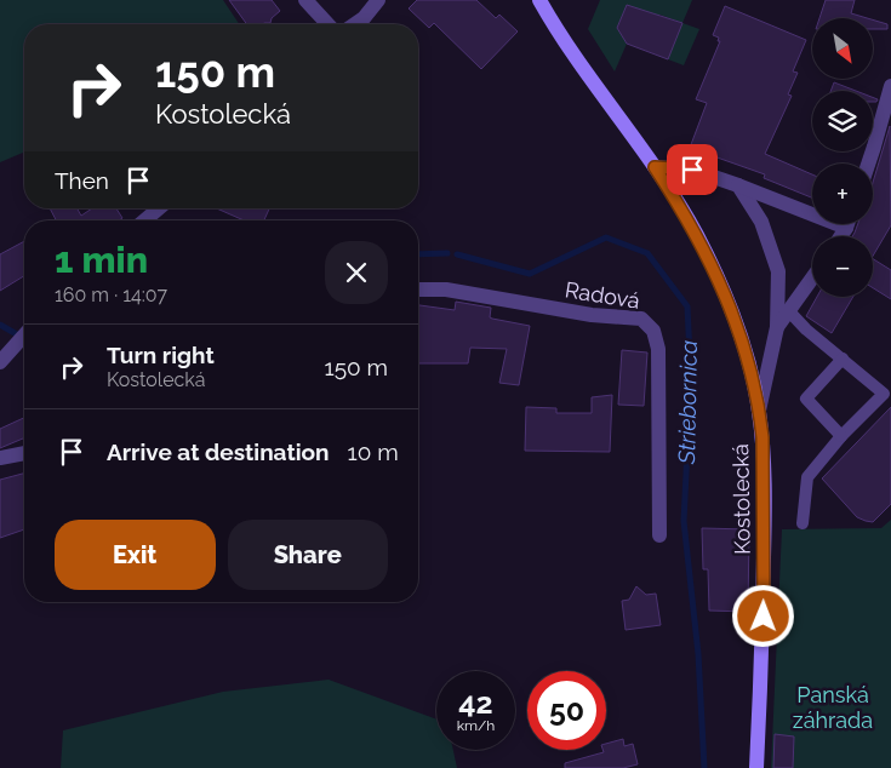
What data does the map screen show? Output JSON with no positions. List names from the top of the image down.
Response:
{
  "streets": {
    "main road": ["Kostolecká"],
    "street": ["Radová"]
  },
  "water": ["Striebornica"],
  "parks": ["Panská záhrada"],
  "north": "bottom right",
  "page": {
    "map_buttons": ["+", "−"],
    "turn": ["150 m", "Kostolecká"],
    "then": "Then",
    "heading": ["1 min", "160 m · 14:07"],
    "list": [
      {
        "name": "Turn right",
        "note": "Kostolecká",
        "value": "150 m"
      },
      {
        "name": "Arrive at destination",
        "value": "10 m"
      }
    ],
    "buttons": ["Exit", "Share"],
    "speed": "42 km/h",
    "limit": "50"
  }
}
